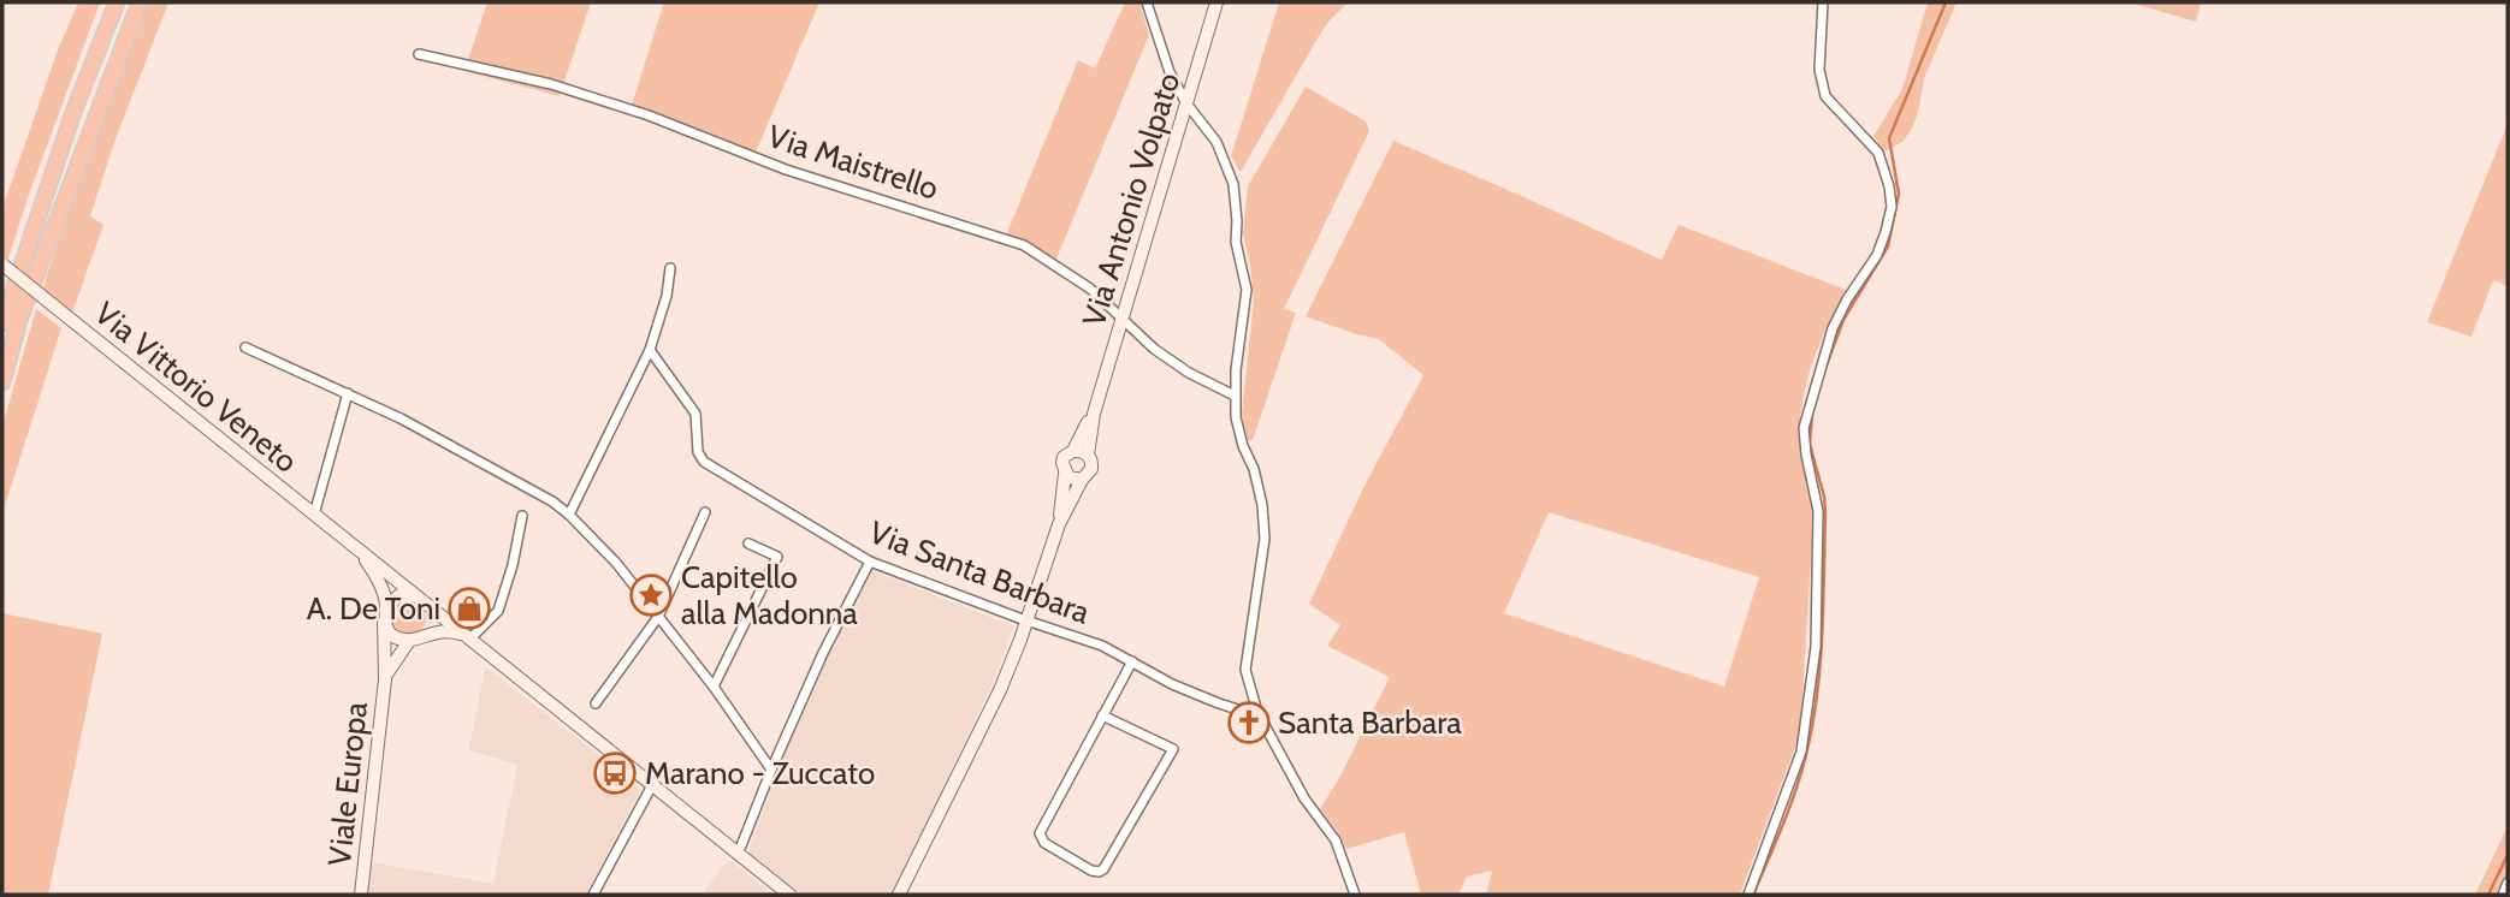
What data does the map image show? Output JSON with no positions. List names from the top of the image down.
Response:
{
  "streets": {
    "street": [
      "Via Maistrello",
      "Via Antonio Volpato",
      "Via Vittorio Veneto",
      "Via Santa Barbara",
      "Viale Europa"
    ]
  },
  "crossings": [
    ["Via Maistrello", "Via Antonio Volpato"],
    ["Via Vittorio Veneto", "Viale Europa"]
  ],
  "places": {
    "place": ["Capitello alla Madonna"],
    "shop": ["A. De Toni"],
    "church": ["Santa Barbara"],
    "bus stop": ["Marano - Zuccato"]
  }
}
